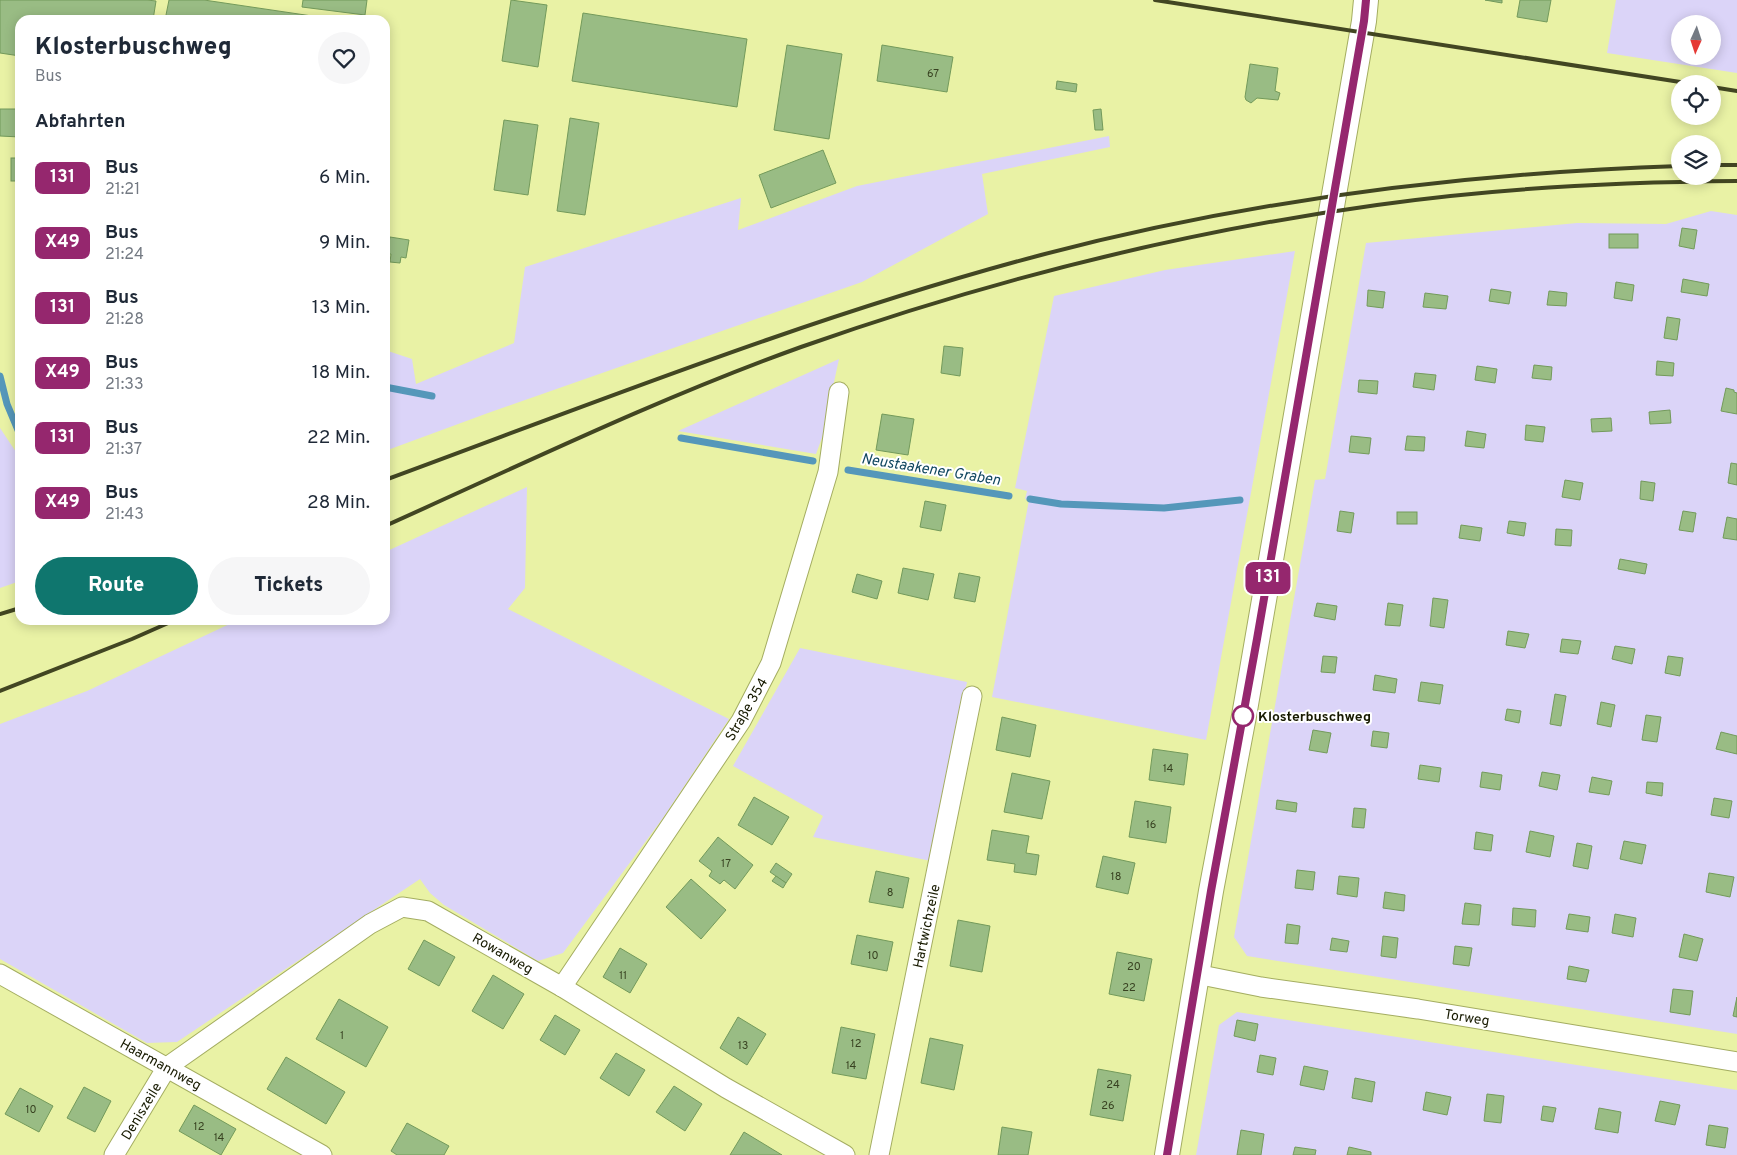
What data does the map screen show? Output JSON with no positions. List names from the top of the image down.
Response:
{
  "streets": {
    "street": [
      "Straße 354",
      "Hartwichzeile",
      "Rowanweg",
      "Torweg",
      "Haarmannweg",
      "Deniszeile"
    ]
  },
  "crossings": [
    ["Straße 354", "Rowanweg"],
    ["Rowanweg", "Haarmannweg"],
    ["Rowanweg", "Deniszeile"],
    ["Haarmannweg", "Deniszeile"]
  ],
  "water": ["Neustaakener Graben"],
  "places": ["Klosterbuschweg"],
  "lines": ["bus line 131"],
  "house_numbers": [
    "67",
    "14",
    "16",
    "17",
    "18",
    "8",
    "10",
    "20",
    "11",
    "22",
    "1",
    "12",
    "13",
    "14",
    "24",
    "26",
    "10",
    "12",
    "14"
  ],
  "north": "bottom",
  "page": {
    "on_map": "131",
    "heading": [
      ["Klosterbuschweg", "Bus"],
      "Abfahrten"
    ],
    "list": [
      {
        "mark": "131",
        "name": "Bus",
        "note": "21:21",
        "value": "6 Min."
      },
      {
        "mark": "X49",
        "name": "Bus",
        "note": "21:24",
        "value": "9 Min."
      },
      {
        "mark": "131",
        "name": "Bus",
        "note": "21:28",
        "value": "13 Min."
      },
      {
        "mark": "X49",
        "name": "Bus",
        "note": "21:33",
        "value": "18 Min."
      },
      {
        "mark": "131",
        "name": "Bus",
        "note": "21:37",
        "value": "22 Min."
      },
      {
        "mark": "X49",
        "name": "Bus",
        "note": "21:43",
        "value": "28 Min."
      }
    ],
    "buttons": ["Route", "Tickets"]
  }
}
